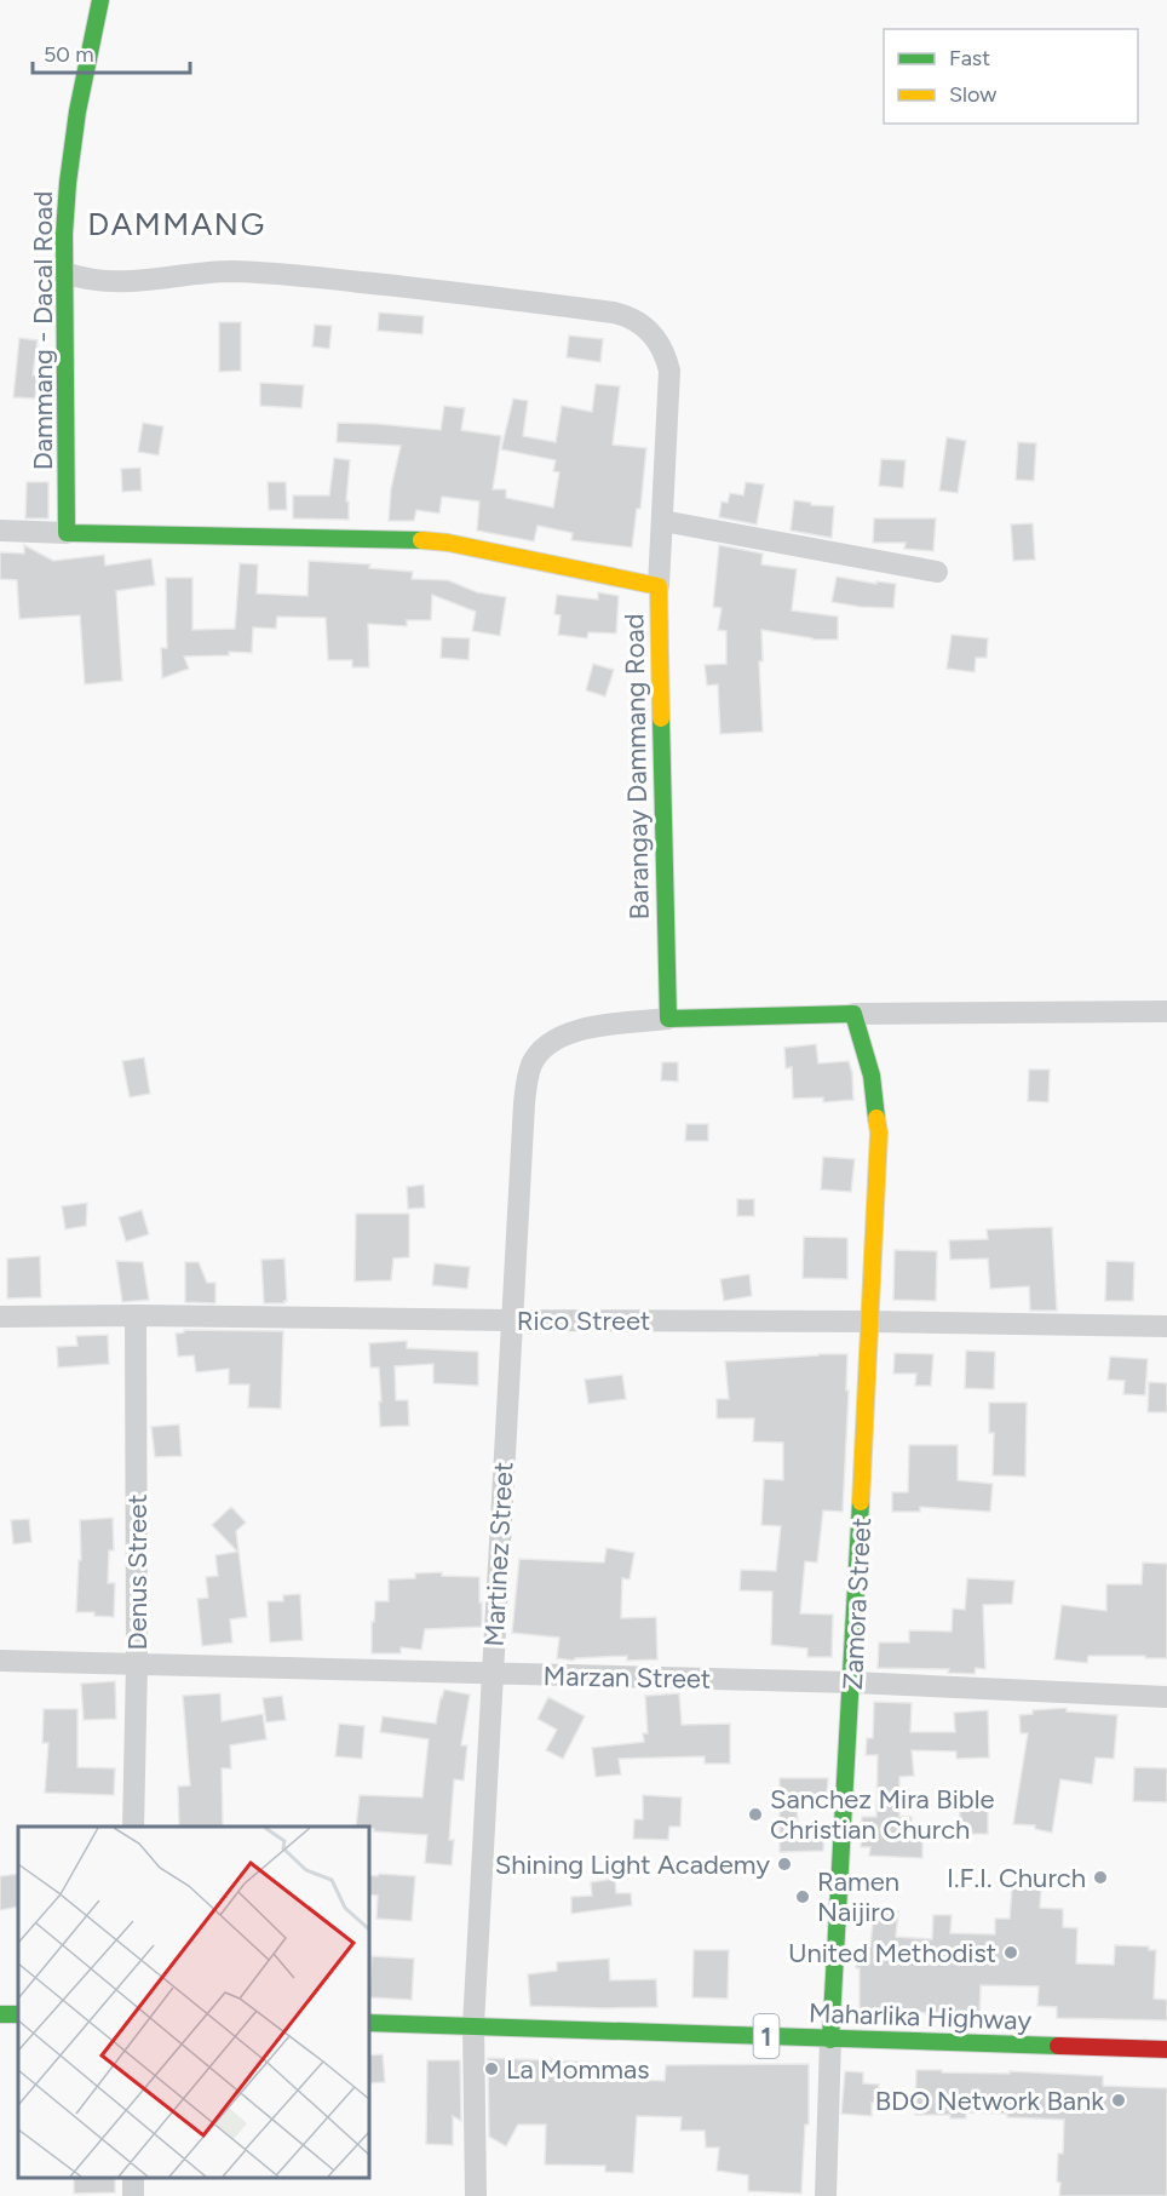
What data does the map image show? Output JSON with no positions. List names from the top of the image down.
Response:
{
  "streets": {
    "main road": [
      "Dammang - Dacal Road",
      "Barangay Dammang Road",
      "Zamora Street",
      "Maharlika Highway",
      "1"
    ],
    "street": [
      "Rico Street",
      "Martinez Street",
      "Denus Street",
      "Marzan Street"
    ]
  },
  "crossings": [
    ["Dammang - Dacal Road", "Barangay Dammang Road"],
    ["Barangay Dammang Road", "Martinez Street"],
    ["Rico Street", "Martinez Street"],
    ["Rico Street", "Denus Street"],
    ["Rico Street", "Zamora Street"],
    ["Martinez Street", "Marzan Street"],
    ["Martinez Street", "Maharlika Highway"],
    ["Denus Street", "Marzan Street"],
    ["Zamora Street", "Marzan Street"],
    ["Zamora Street", "Maharlika Highway"]
  ],
  "districts": ["DAMMANG"],
  "places": [
    "Sanchez Mira Bible Christian Church",
    "Shining Light Academy",
    "I.F.I. Church",
    "Ramen Naijiro",
    "United Methodist",
    "La Mommas",
    "BDO Network Bank"
  ],
  "legend": ["Fast", "Slow"],
  "scale_bar": "50 m"
}
